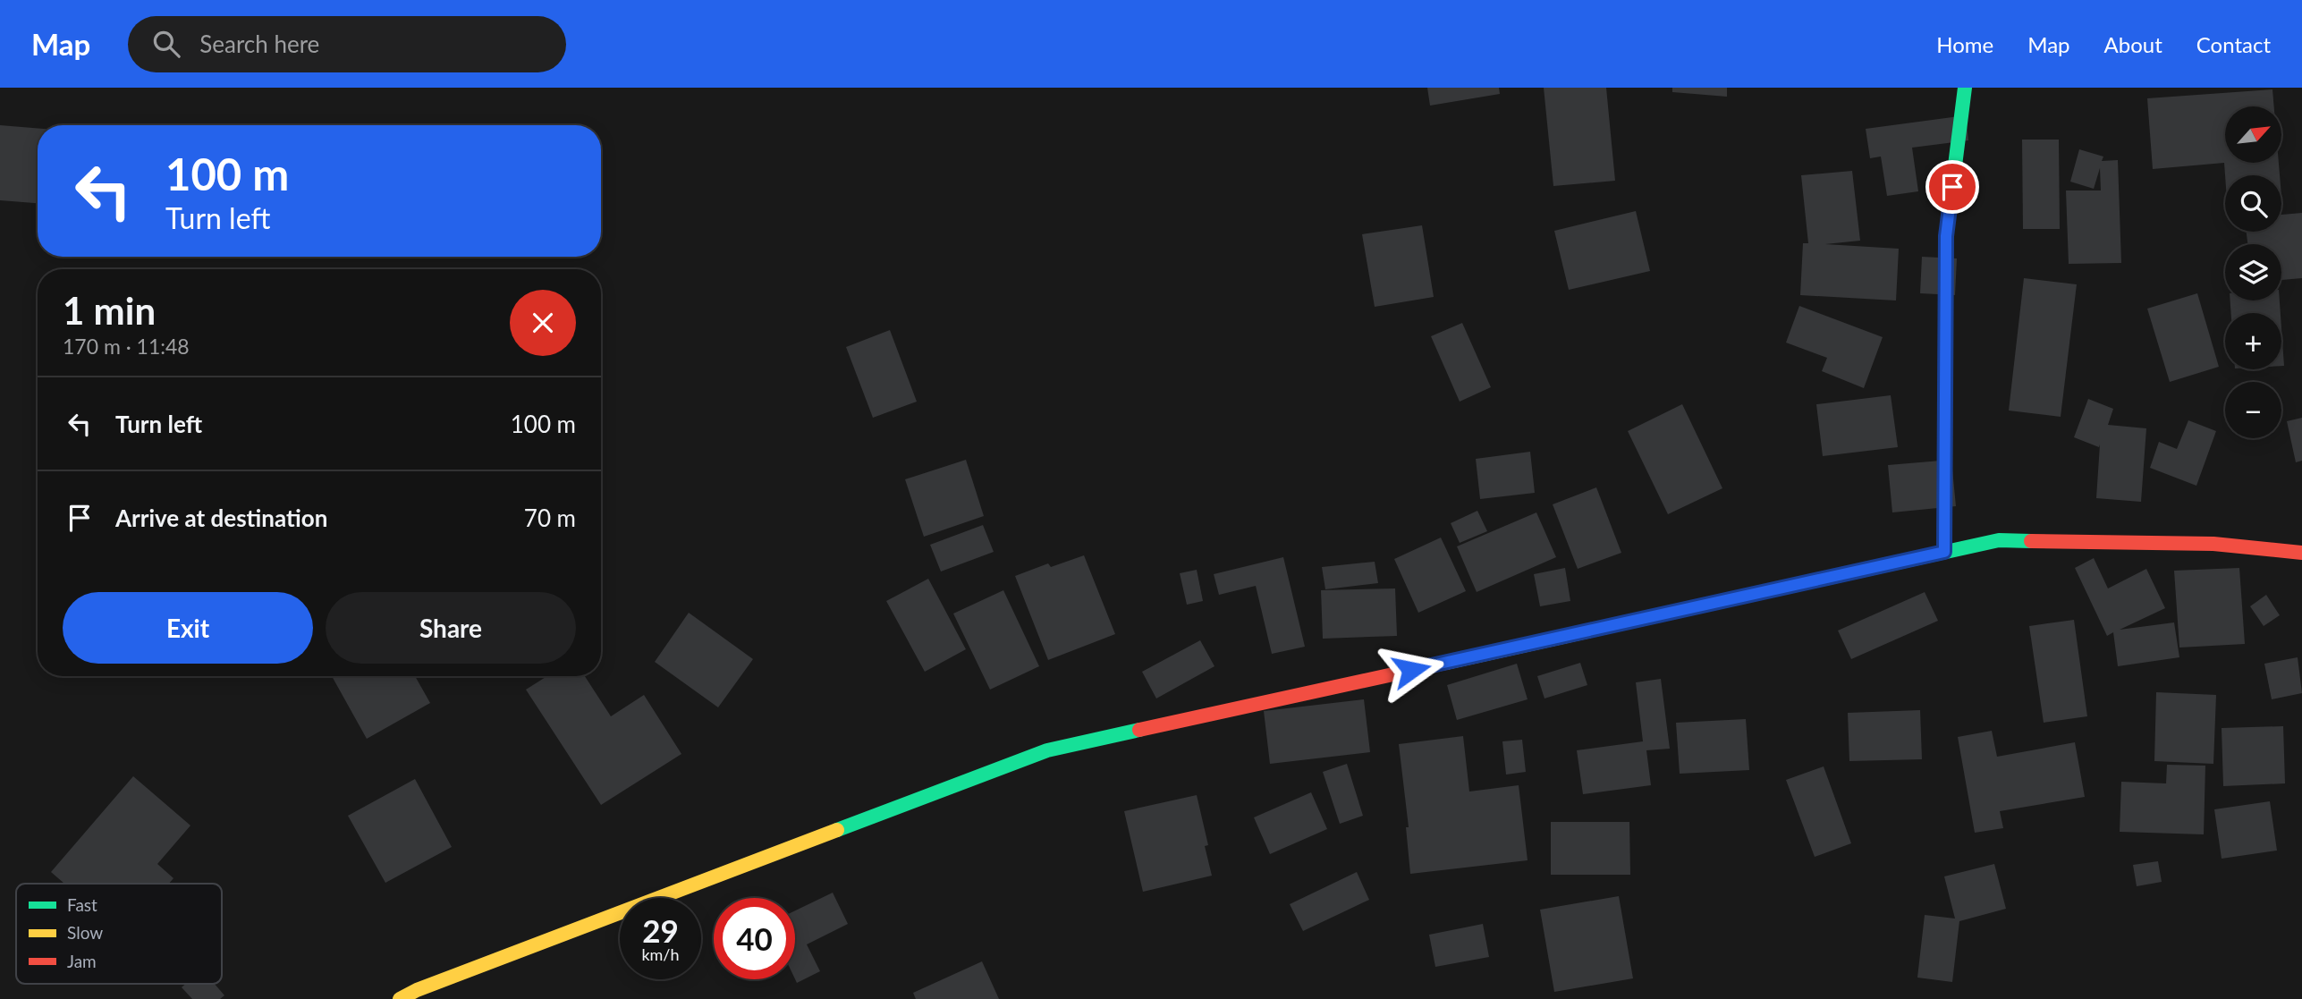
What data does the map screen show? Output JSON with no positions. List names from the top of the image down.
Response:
{
  "legend": ["Fast", "Slow", "Jam"],
  "north": "top right",
  "page": {
    "header": "Map",
    "search": "Search here",
    "nav": [
      "Home",
      "Map",
      "About",
      "Contact"
    ],
    "map_buttons": ["+", "−"],
    "turn": ["100 m", "Turn left"],
    "heading": ["1 min", "170 m · 11:48"],
    "list": [
      {
        "name": "Turn left",
        "value": "100 m"
      },
      {
        "name": "Arrive at destination",
        "value": "70 m"
      }
    ],
    "buttons": ["Exit", "Share"],
    "speed": "29 km/h",
    "limit": "40"
  }
}
